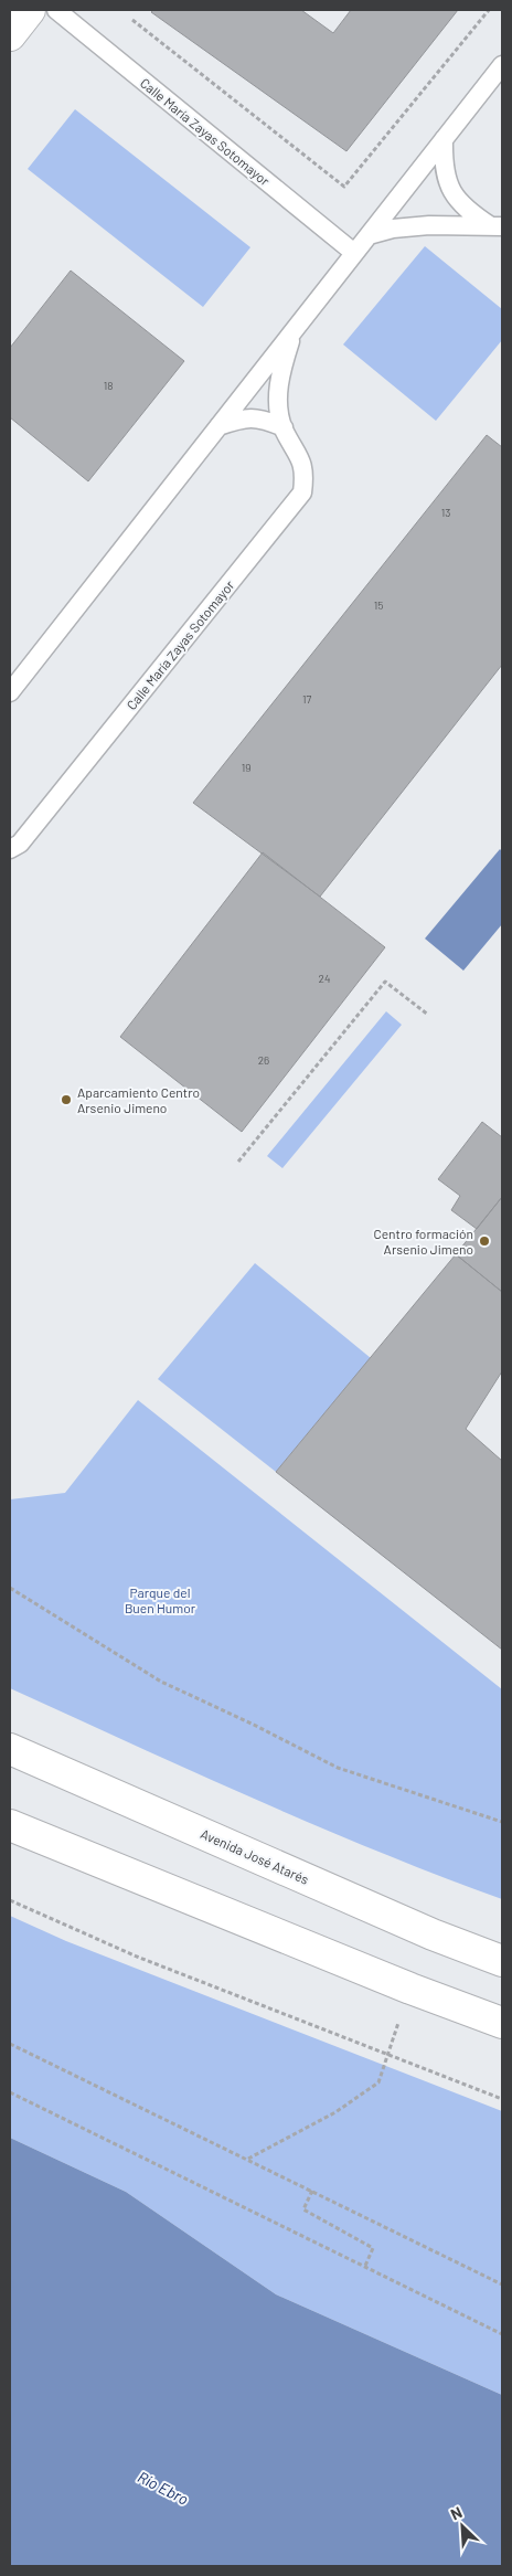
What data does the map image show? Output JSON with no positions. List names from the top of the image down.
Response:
{
  "streets": {
    "main road": ["Avenida José Atarés"],
    "lane": ["Calle María Zayas Sotomayor"]
  },
  "water": ["Río Ebro"],
  "parks": ["Parque del Buen Humor"],
  "places": ["Aparcamiento Centro Arsenio Jimeno", "Centro formación Arsenio Jimeno"],
  "house_numbers": [
    "18",
    "13",
    "15",
    "17",
    "19",
    "24",
    "26"
  ],
  "north": "top left"
}
